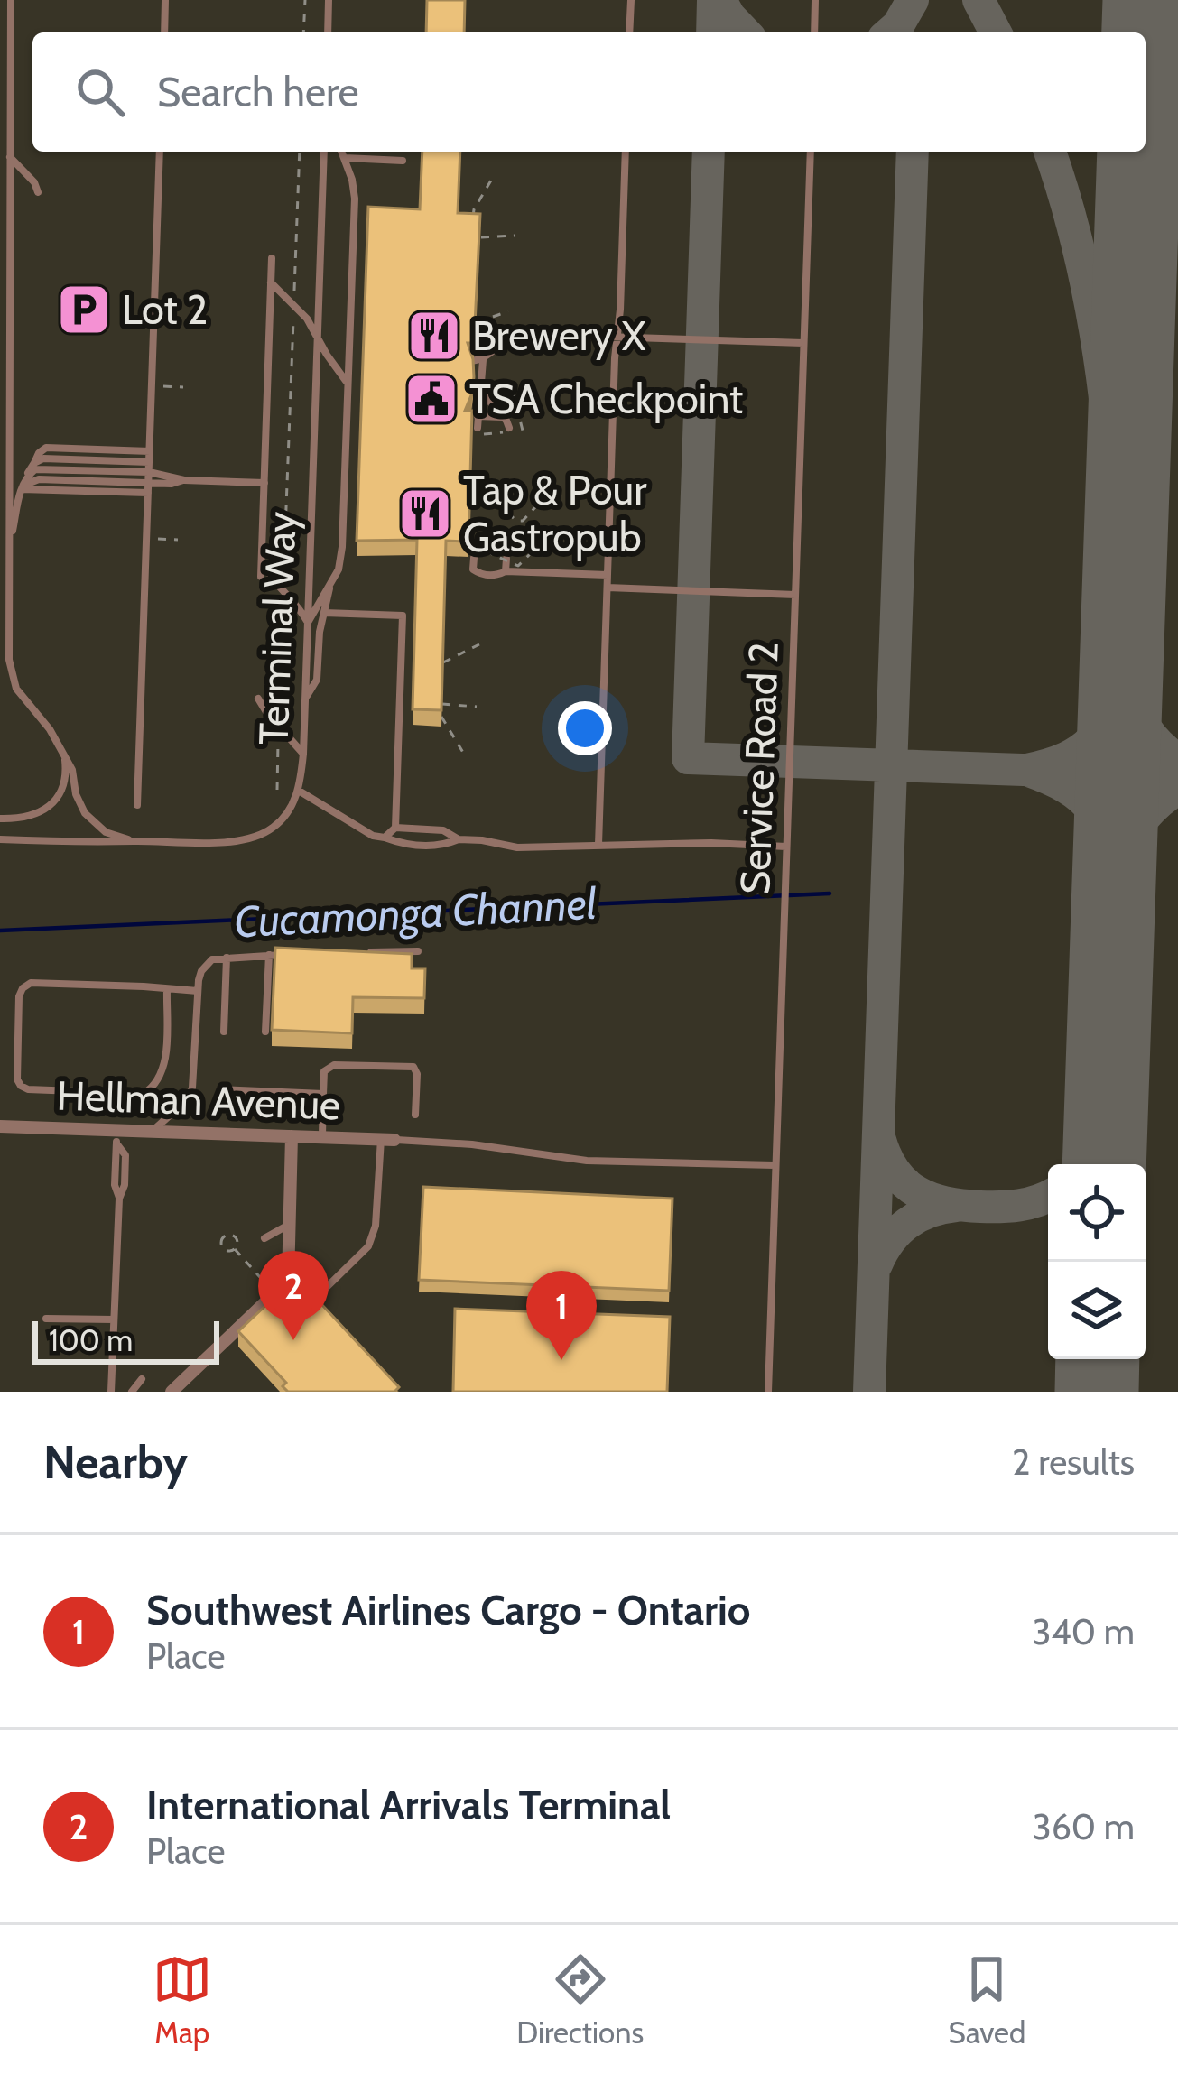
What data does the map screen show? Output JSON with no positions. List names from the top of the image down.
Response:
{
  "streets": {
    "street": ["Hellman Avenue"],
    "lane": ["Terminal Way", "Service Road 2"]
  },
  "water": ["Cucamonga Channel"],
  "places": {
    "parking": ["Lot 2"],
    "restaurant": ["Brewery X", "Tap & Pour Gastropub"],
    "public building": ["TSA Checkpoint"]
  },
  "scale_bar": "100 m",
  "page": {
    "search": "Search here",
    "pins": ["2", "1"],
    "scale": "100 m",
    "heading": ["Nearby", "2 results"],
    "list": [
      {
        "mark": "1",
        "name": "Southwest Airlines Cargo - Ontario",
        "note": "Place",
        "value": "340 m"
      },
      {
        "mark": "2",
        "name": "International Arrivals Terminal",
        "note": "Place",
        "value": "360 m"
      }
    ],
    "nav": ["Map", "Directions", "Saved"]
  }
}
